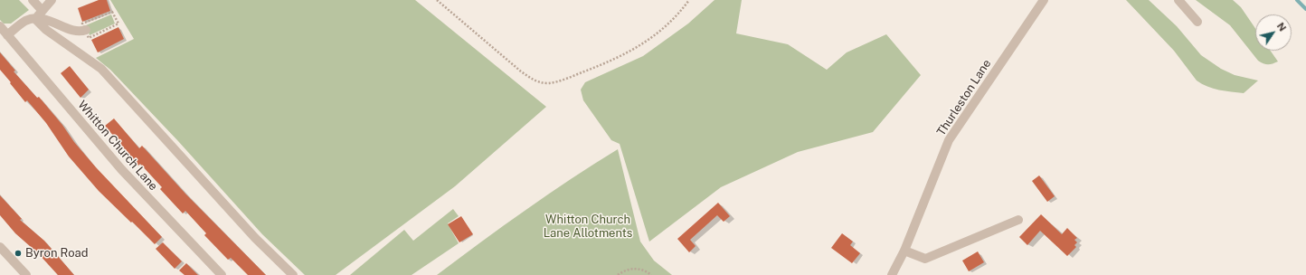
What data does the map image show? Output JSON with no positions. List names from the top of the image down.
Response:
{
  "streets": {
    "street": ["Thurleston Lane", "Whitton Church Lane"]
  },
  "parks": ["Whitton Church Lane Allotments"],
  "places": ["Byron Road"],
  "north": "top right"
}
